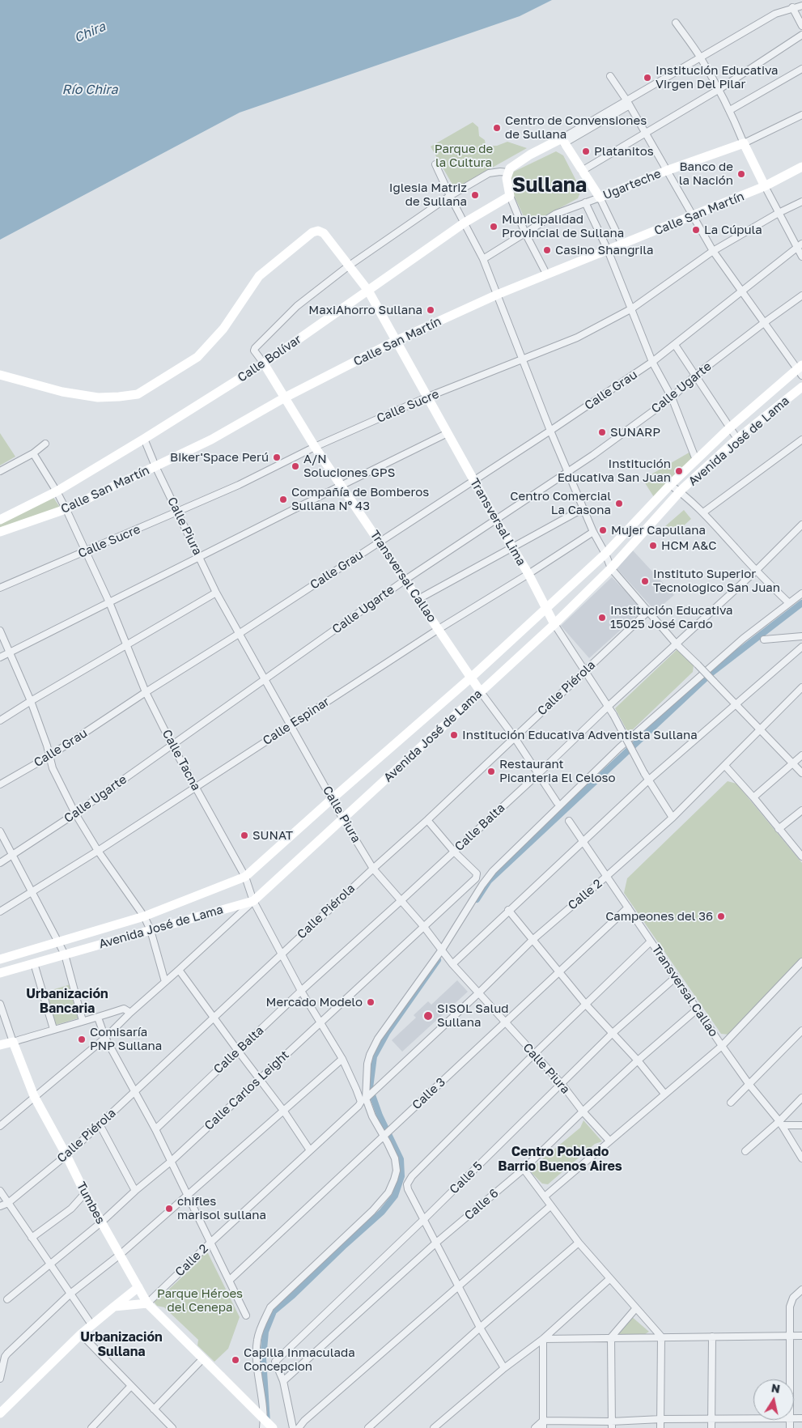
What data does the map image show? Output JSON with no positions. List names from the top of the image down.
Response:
{
  "streets": {
    "street": [
      "Ugarteche",
      "Calle San Martín",
      "Calle Bolívar",
      "Calle Ugarte",
      "Calle Grau",
      "Calle Sucre",
      "Avenida José de Lama",
      "Transversal Lima",
      "Calle Piura",
      "Transversal Callao",
      "Calle Piérola",
      "Calle Espinar",
      "Calle Tacna",
      "Calle Balta",
      "Calle 2",
      "Calle Carlos Leight",
      "Calle 3",
      "Calle 5",
      "Tumbes",
      "Calle 6"
    ]
  },
  "crossings": [
    ["Calle San Martín", "Transversal Lima"],
    ["Calle San Martín", "Calle Piura"],
    ["Calle San Martín", "Transversal Callao"],
    ["Calle San Martín", "Calle Tacna"],
    ["Calle Bolívar", "Transversal Lima"],
    ["Calle Bolívar", "Calle Piura"],
    ["Calle Bolívar", "Transversal Callao"],
    ["Calle Bolívar", "Calle Tacna"],
    ["Calle Ugarte", "Transversal Lima"],
    ["Calle Ugarte", "Calle Piura"],
    ["Calle Ugarte", "Transversal Callao"],
    ["Calle Ugarte", "Calle Tacna"],
    ["Calle Grau", "Transversal Lima"],
    ["Calle Grau", "Calle Piura"],
    ["Calle Grau", "Transversal Callao"],
    ["Calle Grau", "Calle Tacna"],
    ["Calle Sucre", "Transversal Lima"],
    ["Calle Sucre", "Calle Piura"],
    ["Calle Sucre", "Transversal Callao"],
    ["Calle Sucre", "Calle Tacna"],
    ["Avenida José de Lama", "Transversal Lima"],
    ["Avenida José de Lama", "Calle Piura"],
    ["Avenida José de Lama", "Transversal Callao"],
    ["Avenida José de Lama", "Calle Tacna"],
    ["Transversal Lima", "Transversal Callao"],
    ["Transversal Lima", "Calle Piérola"],
    ["Transversal Lima", "Calle Espinar"],
    ["Transversal Lima", "Calle Balta"],
    ["Transversal Lima", "Calle 2"],
    ["Calle Piura", "Calle Piérola"],
    ["Calle Piura", "Calle Espinar"],
    ["Calle Piura", "Calle Balta"],
    ["Calle Piura", "Calle 2"],
    ["Calle Piura", "Calle Carlos Leight"],
    ["Calle Piura", "Calle 3"],
    ["Calle Piura", "Calle 5"],
    ["Calle Piura", "Calle 6"],
    ["Transversal Callao", "Calle Piérola"],
    ["Transversal Callao", "Calle Espinar"],
    ["Transversal Callao", "Calle Balta"],
    ["Transversal Callao", "Calle 2"],
    ["Transversal Callao", "Calle 3"],
    ["Transversal Callao", "Calle 5"],
    ["Transversal Callao", "Calle 6"],
    ["Calle Piérola", "Calle Tacna"],
    ["Calle Piérola", "Tumbes"],
    ["Calle Espinar", "Calle Tacna"],
    ["Calle Tacna", "Calle Balta"],
    ["Calle Tacna", "Calle 2"],
    ["Calle Tacna", "Calle Carlos Leight"],
    ["Calle Balta", "Calle Carlos Leight"],
    ["Calle 2", "Tumbes"],
    ["Calle Carlos Leight", "Tumbes"],
    ["Calle 5", "Calle 6"]
  ],
  "districts": [
    "Sullana",
    "Urbanización Bancaria",
    "Centro Poblado Barrio Buenos Aires",
    "Urbanización Sullana"
  ],
  "water": ["Chira", "Río Chira"],
  "parks": ["Parque de la Cultura", "Parque Héroes del Cenepa"],
  "places": [
    "Institución Educativa Virgen Del Pilar",
    "Centro de Convensiones de Sullana",
    "Platanitos",
    "Banco de la Nación",
    "Iglesia Matriz de Sullana",
    "Municipalidad Provincial de Sullana",
    "La Cúpula",
    "Casino Shangrila",
    "MaxiAhorro Sullana",
    "SUNARP",
    "Biker'Space Perú",
    "A/N Soluciones GPS",
    "Institución Educativa San Juan",
    "Compañía de Bomberos Sullana Nº 43",
    "Centro Comercial La Casona",
    "Mujer Capullana",
    "HCM A&C",
    "Instituto Superior Tecnologico San Juan",
    "Institución Educativa 15025 José Cardo",
    "Institución Educativa Adventista Sullana",
    "Restaurant Picanteria El Celoso",
    "SUNAT",
    "Campeones del 36",
    "Mercado Modelo",
    "SISOL Salud Sullana",
    "Comisaría PNP Sullana",
    "chifles marisol sullana",
    "Capilla Inmaculada Concepcion"
  ],
  "north": "top"
}
